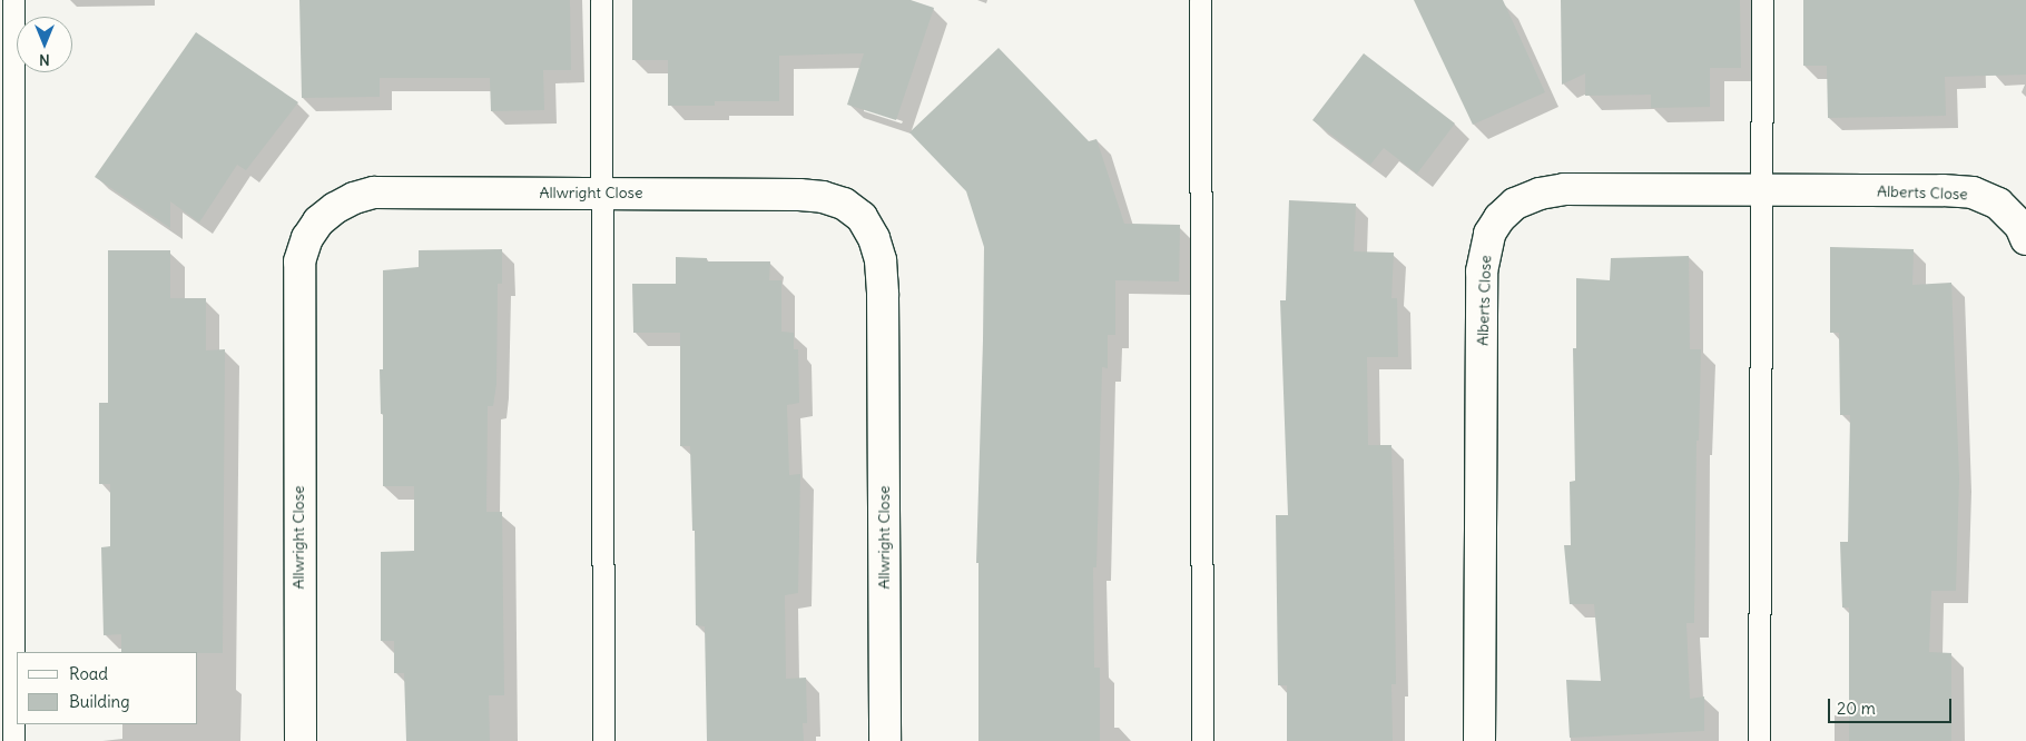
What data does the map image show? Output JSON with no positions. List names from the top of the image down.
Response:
{
  "streets": {
    "street": ["Allwright Close", "Alberts Close"]
  },
  "legend": ["Road", "Building"],
  "scale_bar": "20 m",
  "north": "bottom"
}
